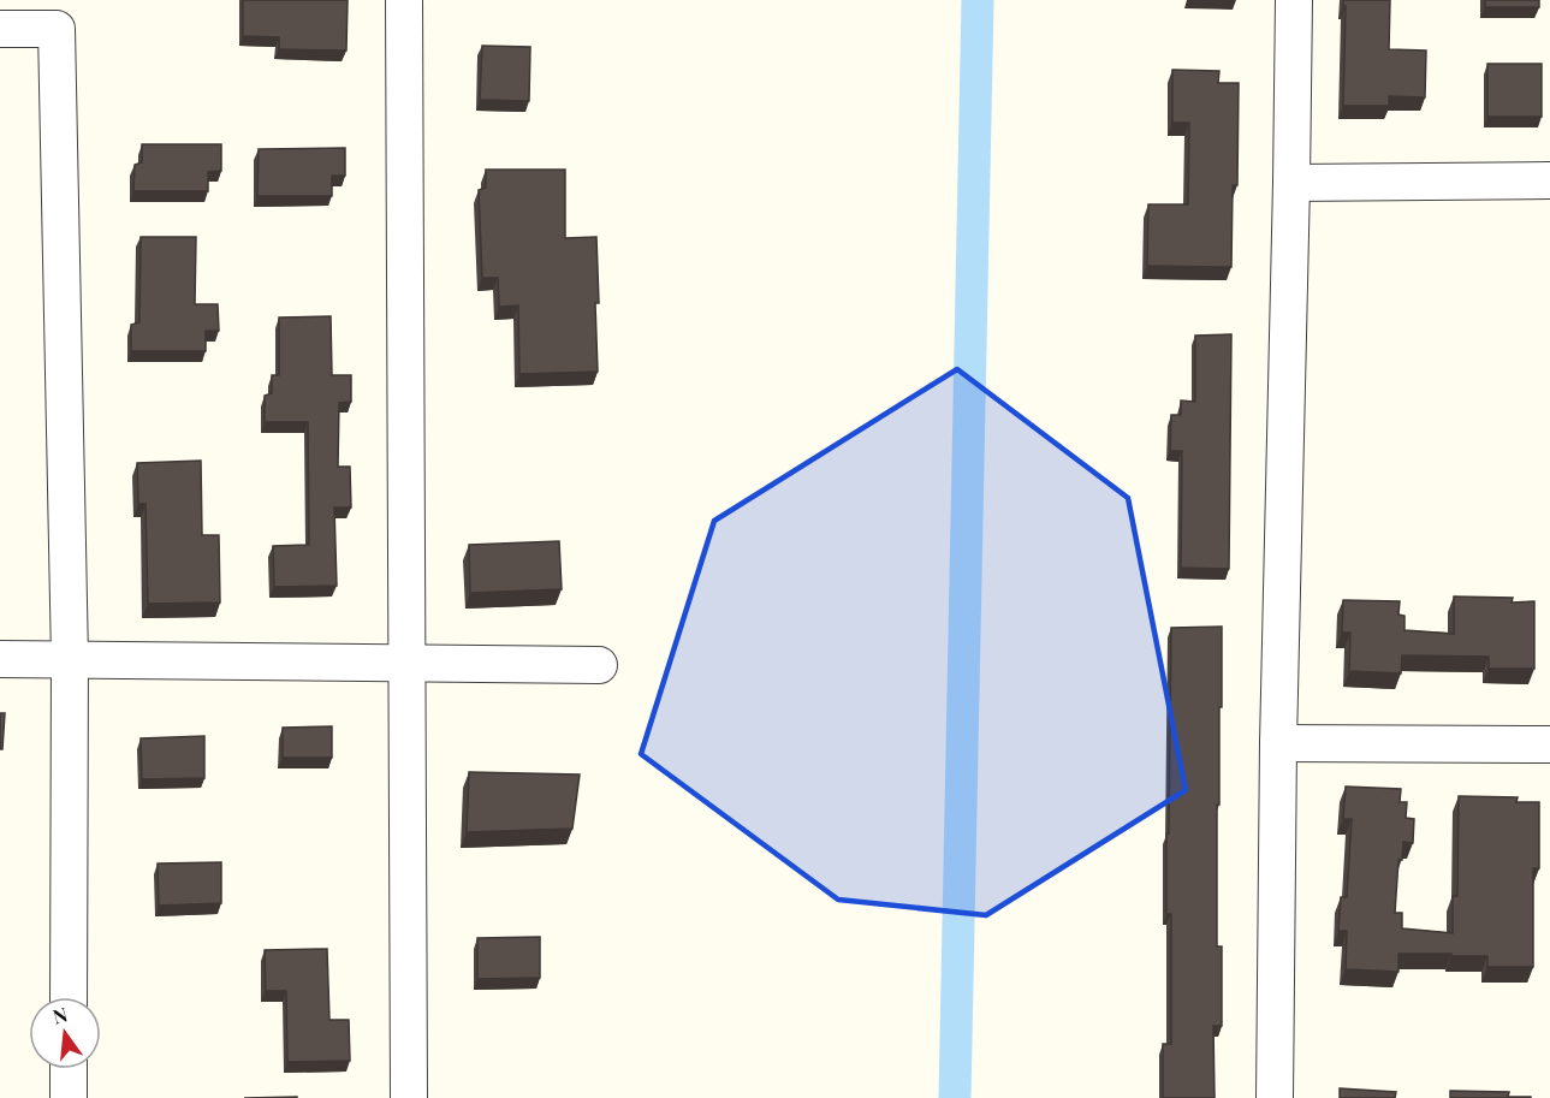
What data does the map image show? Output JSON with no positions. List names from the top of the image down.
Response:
{
  "north": "top"
}
